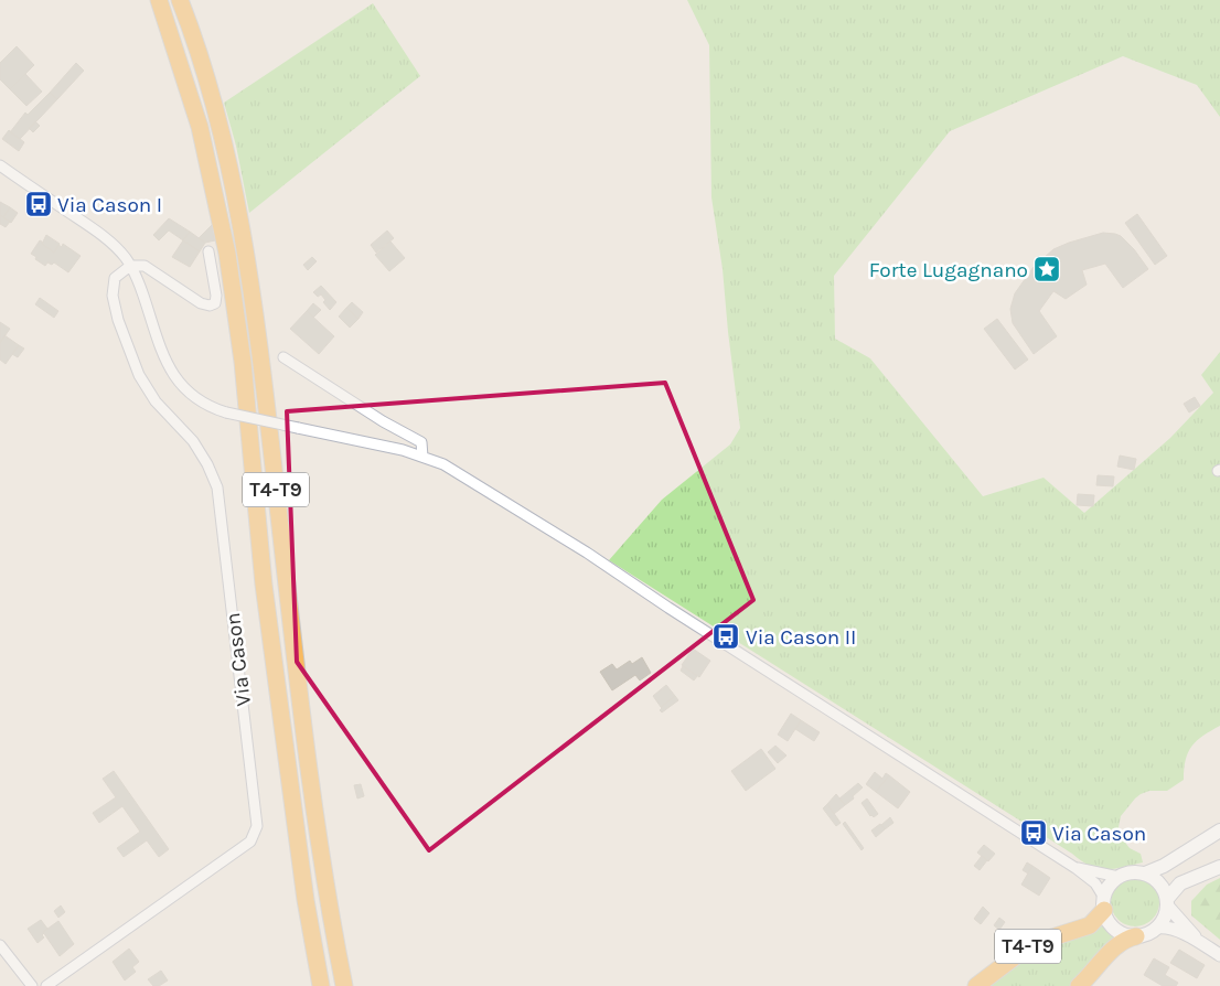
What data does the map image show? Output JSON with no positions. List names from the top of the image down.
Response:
{
  "streets": {
    "highway": ["T4-T9"],
    "street": ["Via Cason"]
  },
  "places": {
    "bus stop": ["Via Cason I", "Via Cason II", "Via Cason"],
    "place": ["Forte Lugagnano"]
  }
}
